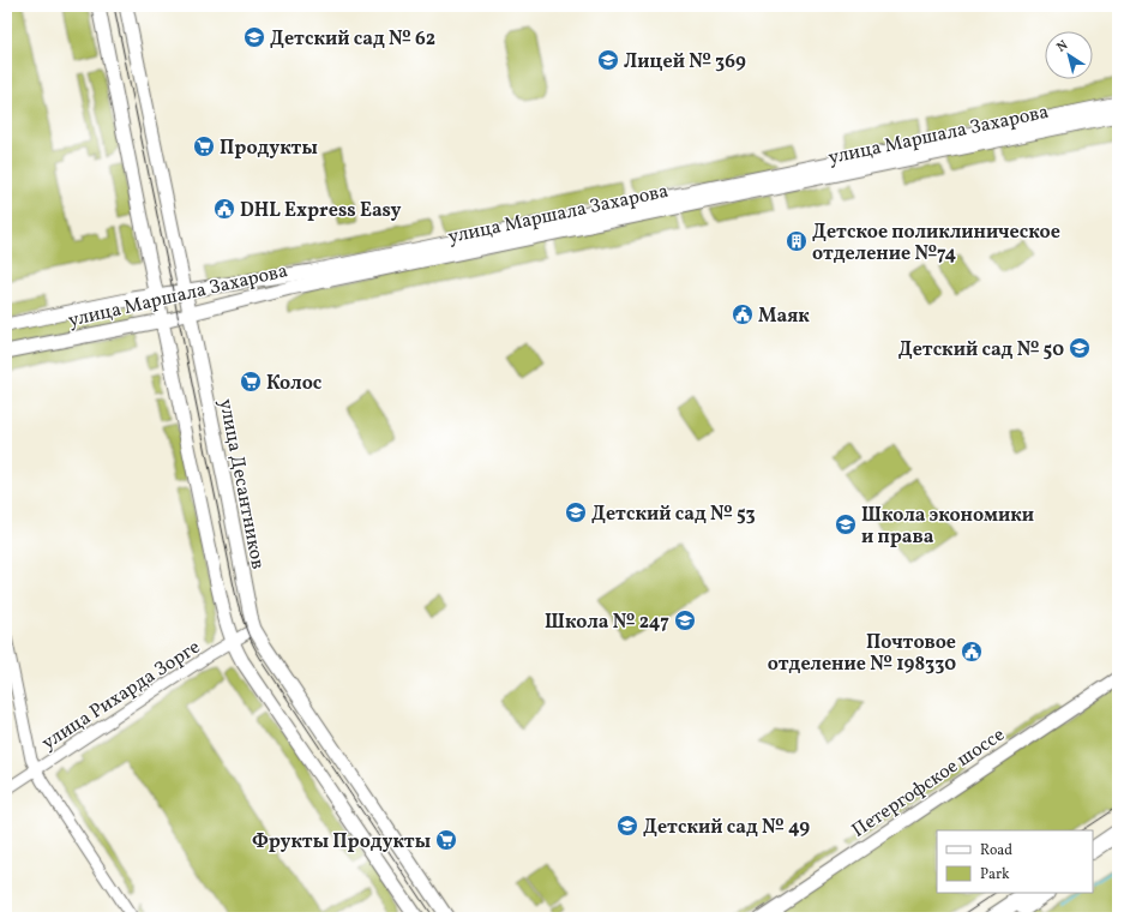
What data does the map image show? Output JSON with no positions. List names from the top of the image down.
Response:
{
  "streets": {
    "street": [
      "улица Маршала Захарова",
      "улица Десантников",
      "улица Рихарда Зорге",
      "Петергофское шоссе"
    ]
  },
  "crossings": [
    ["улица Маршала Захарова", "улица Десантников"],
    ["улица Десантников", "улица Рихарда Зорге"]
  ],
  "places": {
    "school or university": [
      "Детский сад № 62",
      "Лицей № 369",
      "Детский сад № 50",
      "Детский сад № 53",
      "Школа экономики и права",
      "Школа № 247",
      "Детский сад № 49"
    ],
    "supermarket": ["Продукты", "Колос", "Фрукты Продукты"],
    "public building": ["DHL Express Easy", "Маяк", "Почтовое отделение № 198330"],
    "building": ["Детское поликлиническое отделение №74"]
  },
  "legend": ["Road", "Park"],
  "north": "top left"
}
